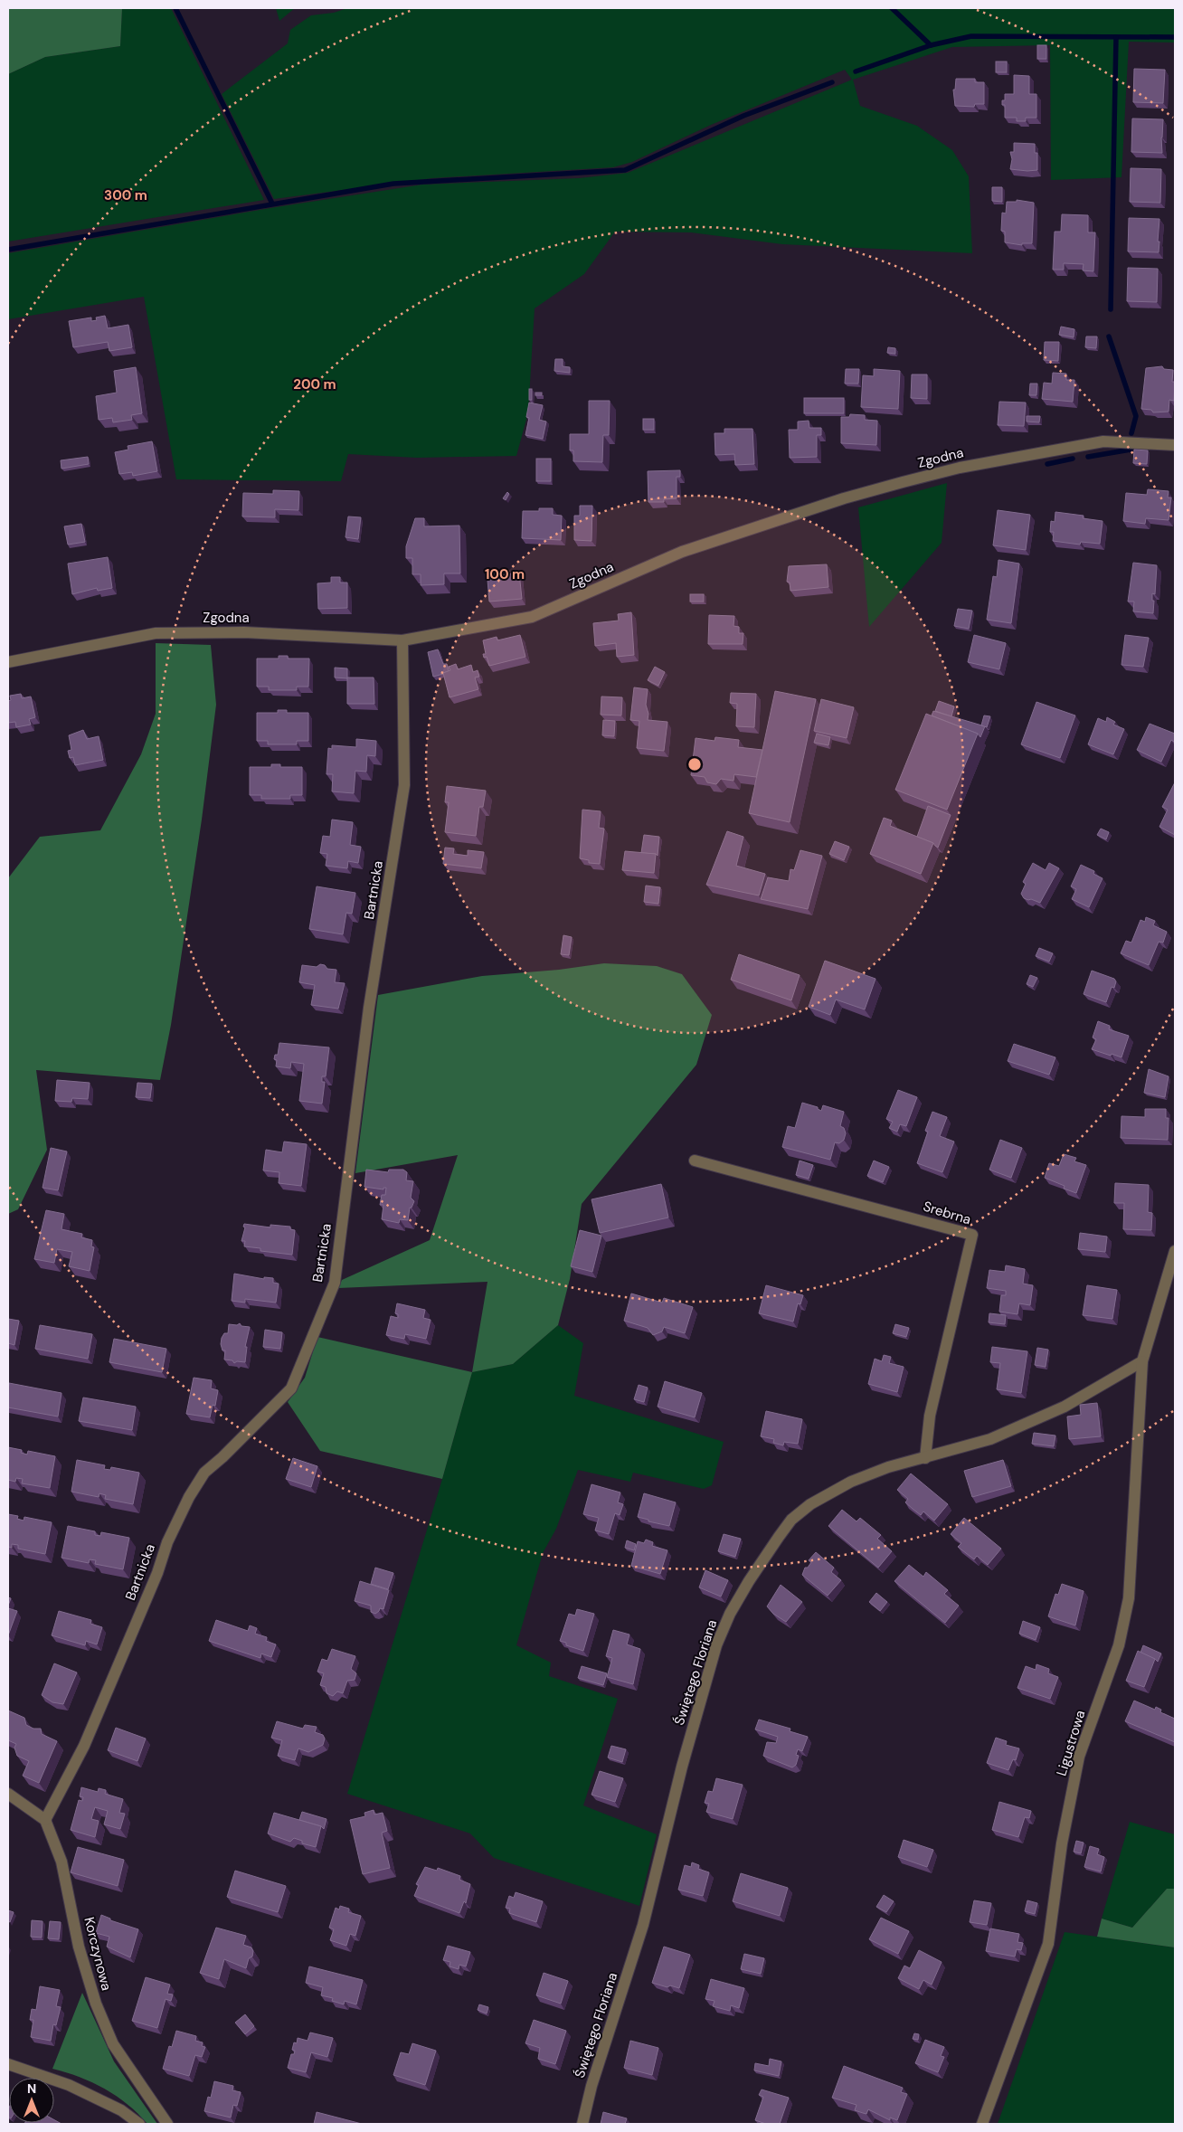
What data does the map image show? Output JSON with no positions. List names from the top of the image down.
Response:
{
  "streets": {
    "street": [
      "Zgodna",
      "Bartnicka",
      "Srebrna",
      "Świętego Floriana",
      "Ligustrowa",
      "Korczynowa"
    ]
  },
  "crossings": [
    ["Zgodna", "Bartnicka"],
    ["Bartnicka", "Korczynowa"],
    ["Srebrna", "Świętego Floriana"],
    ["Świętego Floriana", "Ligustrowa"]
  ],
  "north": "top",
  "rings": ["300 m", "200 m", "100 m"]
}
